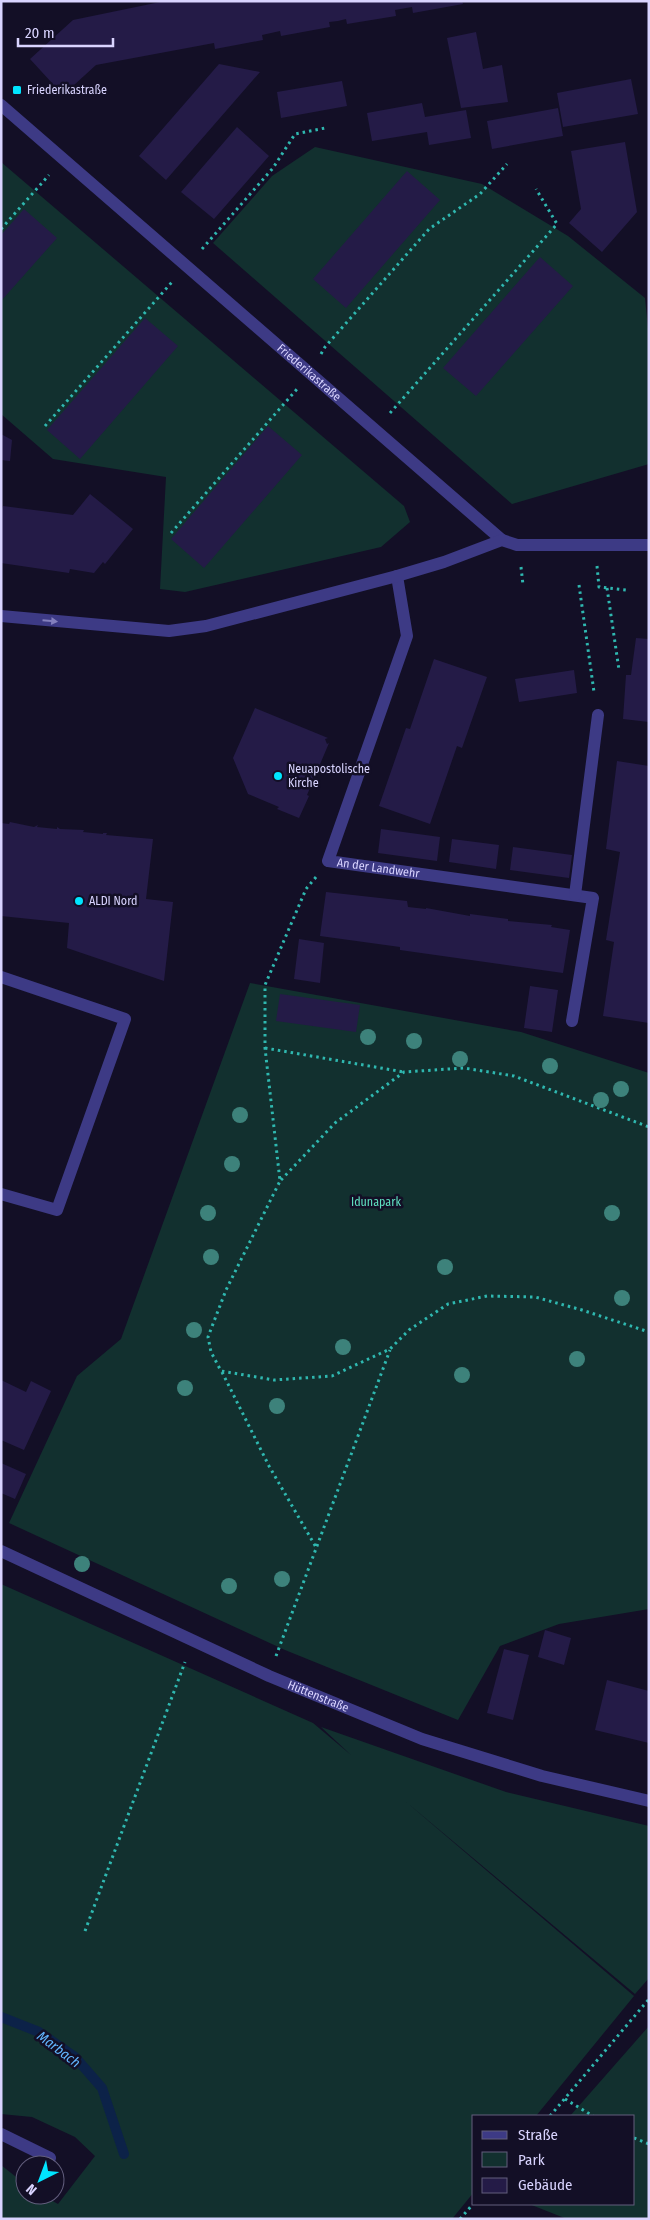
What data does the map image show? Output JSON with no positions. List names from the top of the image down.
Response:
{
  "streets": {
    "street": ["Friederikastraße", "An der Landwehr", "Hüttenstraße"]
  },
  "water": ["Marbach"],
  "parks": ["Idunapark"],
  "places": {
    "transit": ["Friederikastraße"],
    "other": ["Neuapostolische Kirche", "ALDI Nord"]
  },
  "legend": ["Straße", "Park", "Gebäude"],
  "scale_bar": "20 m",
  "north": "bottom left"
}
